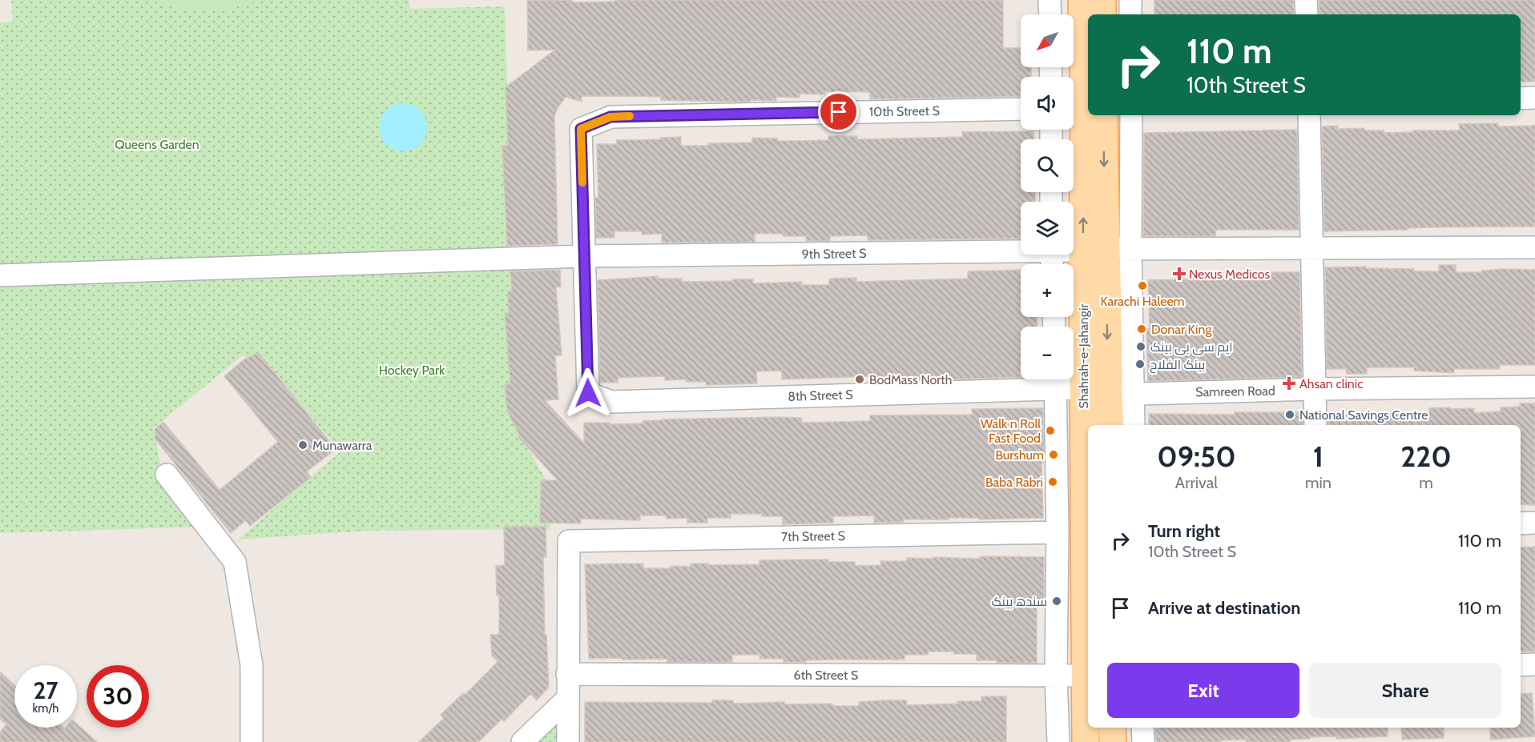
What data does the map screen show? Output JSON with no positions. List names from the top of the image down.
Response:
{
  "streets": {
    "main road": ["Shahrah-e-Jahangir"],
    "street": [
      "10th Street S",
      "9th Street S",
      "Samreen Road",
      "8th Street S",
      "7th Street S",
      "6th Street S"
    ]
  },
  "crossings": [
    ["10th Street S", "9th Street S"],
    ["10th Street S", "8th Street S"],
    ["9th Street S", "Shahrah-e-Jahangir"],
    ["9th Street S", "8th Street S"],
    ["Shahrah-e-Jahangir", "Samreen Road"],
    ["Shahrah-e-Jahangir", "8th Street S"],
    ["Shahrah-e-Jahangir", "6th Street S"],
    ["7th Street S", "6th Street S"]
  ],
  "parks": ["Queens Garden", "Hockey Park"],
  "places": {
    "health": ["Nexus Medicos", "Ahsan clinic"],
    "other": [
      "Karachi Haleem",
      "Donar King",
      "ایم سی بی بینک",
      "بینک الفلاح",
      "BodMass North",
      "National Savings Centre",
      "Walk n Roll Fast Food",
      "Munawarra",
      "Burshum",
      "Baba Rabri",
      "سندھ بینک"
    ]
  },
  "north": "bottom left",
  "page": {
    "map_buttons": ["+", "−"],
    "turn": ["110 m", "10th Street S"],
    "eta": [
      "09:50",
      "Arrival",
      "1",
      "min",
      "220",
      "m"
    ],
    "list": [
      {
        "name": "Turn right",
        "note": "10th Street S",
        "value": "110 m"
      },
      {
        "name": "Arrive at destination",
        "value": "110 m"
      }
    ],
    "buttons": ["Exit", "Share"],
    "speed": "27 km/h",
    "limit": "30"
  }
}
